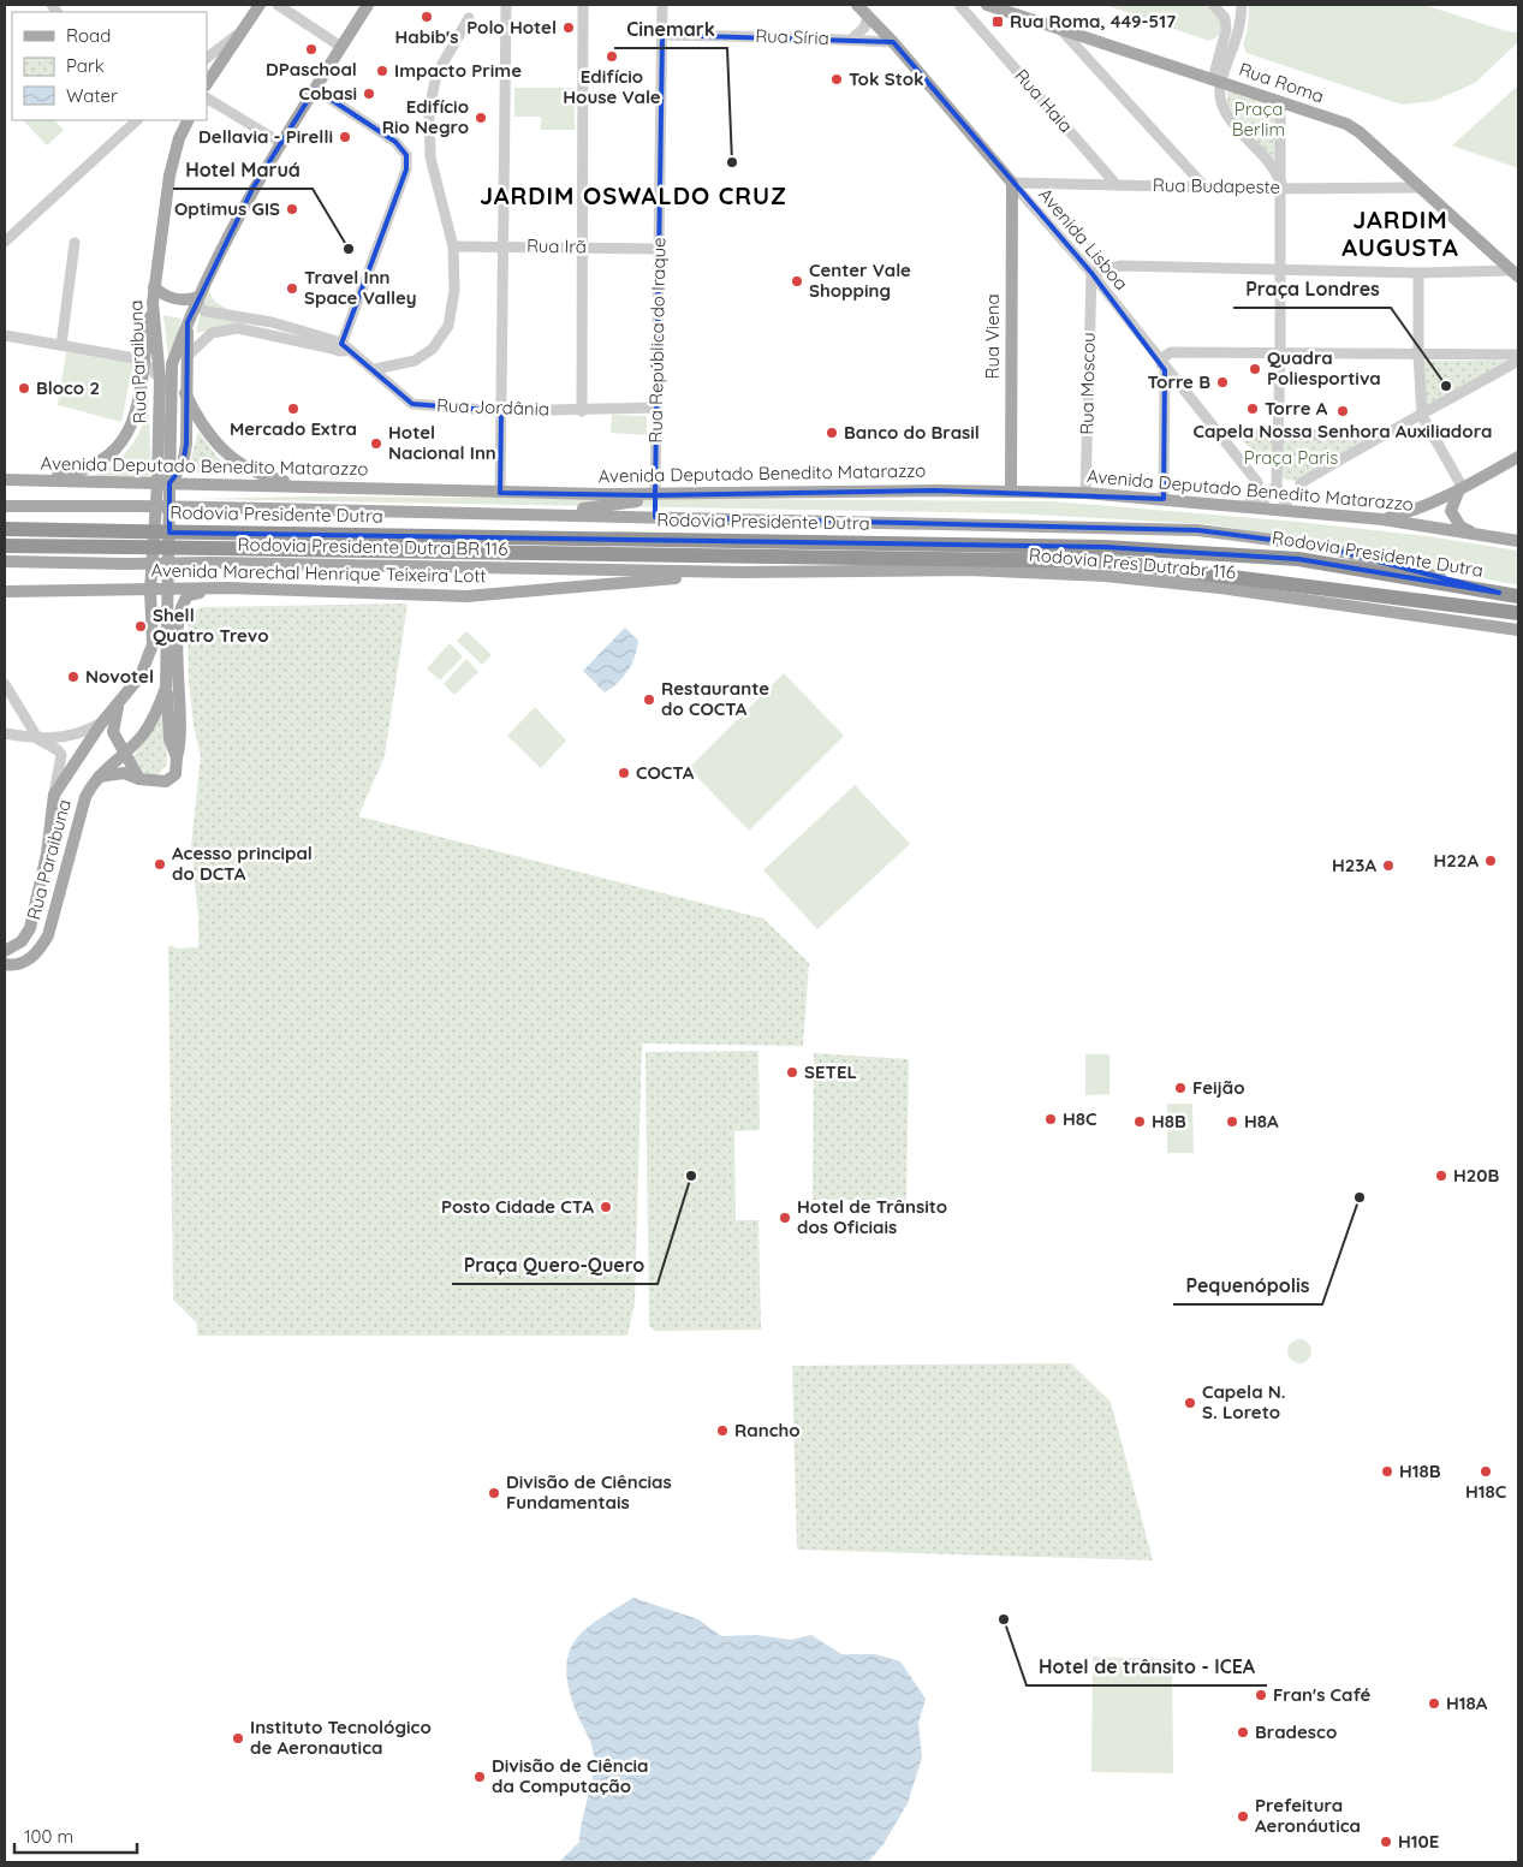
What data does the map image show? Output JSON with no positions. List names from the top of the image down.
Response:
{
  "streets": {
    "highway": ["Rodovia Presidente Dutra"],
    "main road": [
      "Rua Roma",
      "Avenida Lisboa",
      "Rua Viena",
      "Rua Paraibuna",
      "Avenida Deputado Benedito Matarazzo",
      "Rodovia Presidente Dutra BR 116",
      "Rodovia Pres Dutrabr 116",
      "Avenida Marechal Henrique Teixeira Lott"
    ],
    "street": [
      "Rua Síria",
      "Rua Haia",
      "Rua Budapeste",
      "Rua Irã",
      "Rua República do Iraque",
      "Rua Moscou",
      "Rua Jordânia"
    ]
  },
  "crossings": [
    ["Rua Síria", "Avenida Lisboa"],
    ["Rua Síria", "Rua República do Iraque"],
    ["Rua Roma", "Rua Budapeste"],
    ["Rua Haia", "Rua Budapeste"],
    ["Rua Budapeste", "Avenida Lisboa"],
    ["Rua Budapeste", "Rua Viena"],
    ["Avenida Lisboa", "Rua Viena"],
    ["Avenida Lisboa", "Rua Moscou"],
    ["Avenida Lisboa", "Avenida Deputado Benedito Matarazzo"],
    ["Rua Irã", "Rua República do Iraque"],
    ["Rua Viena", "Avenida Deputado Benedito Matarazzo"],
    ["Rua República do Iraque", "Rua Jordânia"],
    ["Rua República do Iraque", "Avenida Deputado Benedito Matarazzo"],
    ["Rua Paraibuna", "Avenida Deputado Benedito Matarazzo"],
    ["Rua Paraibuna", "Avenida Marechal Henrique Teixeira Lott"],
    ["Rua Moscou", "Avenida Deputado Benedito Matarazzo"],
    ["Rodovia Presidente Dutra", "Rodovia Presidente Dutra BR 116"],
    ["Rodovia Presidente Dutra BR 116", "Rodovia Pres Dutrabr 116"],
    ["Rodovia Presidente Dutra BR 116", "Avenida Marechal Henrique Teixeira Lott"],
    ["Rodovia Pres Dutrabr 116", "Avenida Marechal Henrique Teixeira Lott"]
  ],
  "districts": ["JARDIM OSWALDO CRUZ", "JARDIM AUGUSTA"],
  "parks": ["Praça Berlim", "Praça Paris"],
  "places": {
    "other": [
      "Habib's",
      "Polo Hotel",
      "DPaschoal",
      "Edifício House Vale",
      "Impacto Prime",
      "Tok Stok",
      "Cobasi",
      "Edifício Rio Negro",
      "Dellavia - Pirelli",
      "Cinemark",
      "Optimus GIS",
      "Hotel Maruá",
      "Center Vale Shopping",
      "Travel Inn Space Valley",
      "Quadra Poliesportiva",
      "Torre B",
      "Praça Londres",
      "Bloco 2",
      "Mercado Extra",
      "Torre A",
      "Capela Nossa Senhora Auxiliadora",
      "Banco do Brasil",
      "Hotel Nacional Inn",
      "Shell Quatro Trevo",
      "Novotel",
      "Restaurante do COCTA",
      "COCTA",
      "H22A",
      "Acesso principal do DCTA",
      "H23A",
      "SETEL",
      "Feijão",
      "H8C",
      "H8B",
      "H8A",
      "Praça Quero-Quero",
      "H20B",
      "Pequenópolis",
      "Posto Cidade CTA",
      "Hotel de Trânsito dos Oficiais",
      "Capela N. S. Loreto",
      "Rancho",
      "H18B",
      "H18C",
      "Divisão de Ciências Fundamentais",
      "Hotel de trânsito - ICEA",
      "Fran's Café",
      "H18A",
      "Bradesco",
      "Instituto Tecnológico de Aeronautica",
      "Divisão de Ciência da Computação",
      "Prefeitura Aeronáutica",
      "H10E"
    ],
    "transit": ["Rua Roma, 449-517"]
  },
  "legend": ["Road", "Park", "Water"],
  "scale_bar": "100 m"
}
